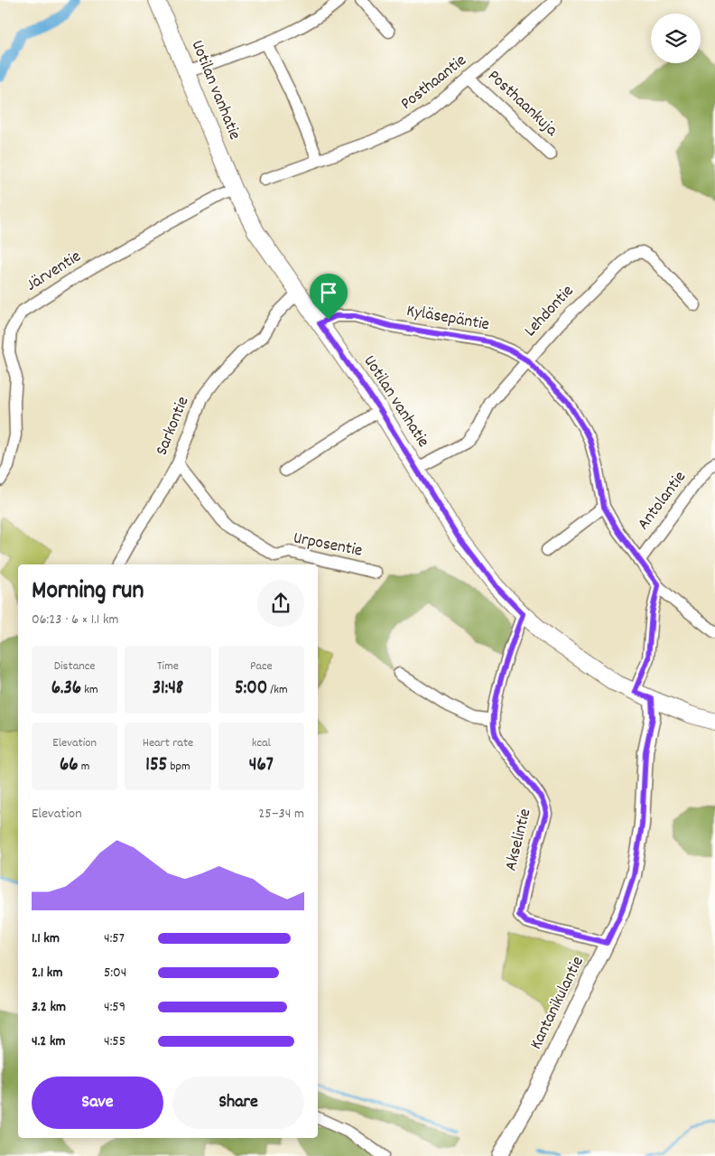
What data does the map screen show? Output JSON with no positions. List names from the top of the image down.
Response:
{
  "streets": {
    "main road": ["Uotilan vanhatie"],
    "street": [
      "Posthaantie",
      "Posthaankuja",
      "Järventie",
      "Lehdontie",
      "Kyläsepäntie",
      "Sarkontie",
      "Antolantie",
      "Urposentie",
      "Akselintie",
      "Kantanikulantie"
    ]
  },
  "crossings": [
    ["Posthaantie", "Posthaankuja"],
    ["Uotilan vanhatie", "Järventie"],
    ["Uotilan vanhatie", "Lehdontie"],
    ["Uotilan vanhatie", "Kyläsepäntie"],
    ["Uotilan vanhatie", "Sarkontie"],
    ["Uotilan vanhatie", "Kantanikulantie"],
    ["Lehdontie", "Kyläsepäntie"],
    ["Kyläsepäntie", "Antolantie"],
    ["Sarkontie", "Urposentie"],
    ["Akselintie", "Kantanikulantie"]
  ],
  "page": {
    "heading": ["Morning run", "06:23 · 6 × 1.1 km"],
    "stats": [
      ["Distance", "6.36 km"],
      ["Time", "31:48"],
      ["Pace", "5:00 /km"],
      ["Elevation", "66 m"],
      ["Heart rate", "155 bpm"],
      ["kcal", "467"]
    ],
    "chart": ["Elevation", "25–34 m"],
    "list": [
      {
        "name": "1.1 km",
        "note": "4:57"
      },
      {
        "name": "2.1 km",
        "note": "5:04"
      },
      {
        "name": "3.2 km",
        "note": "4:59"
      },
      {
        "name": "4.2 km",
        "note": "4:55"
      }
    ],
    "buttons": ["Save", "Share"]
  }
}
